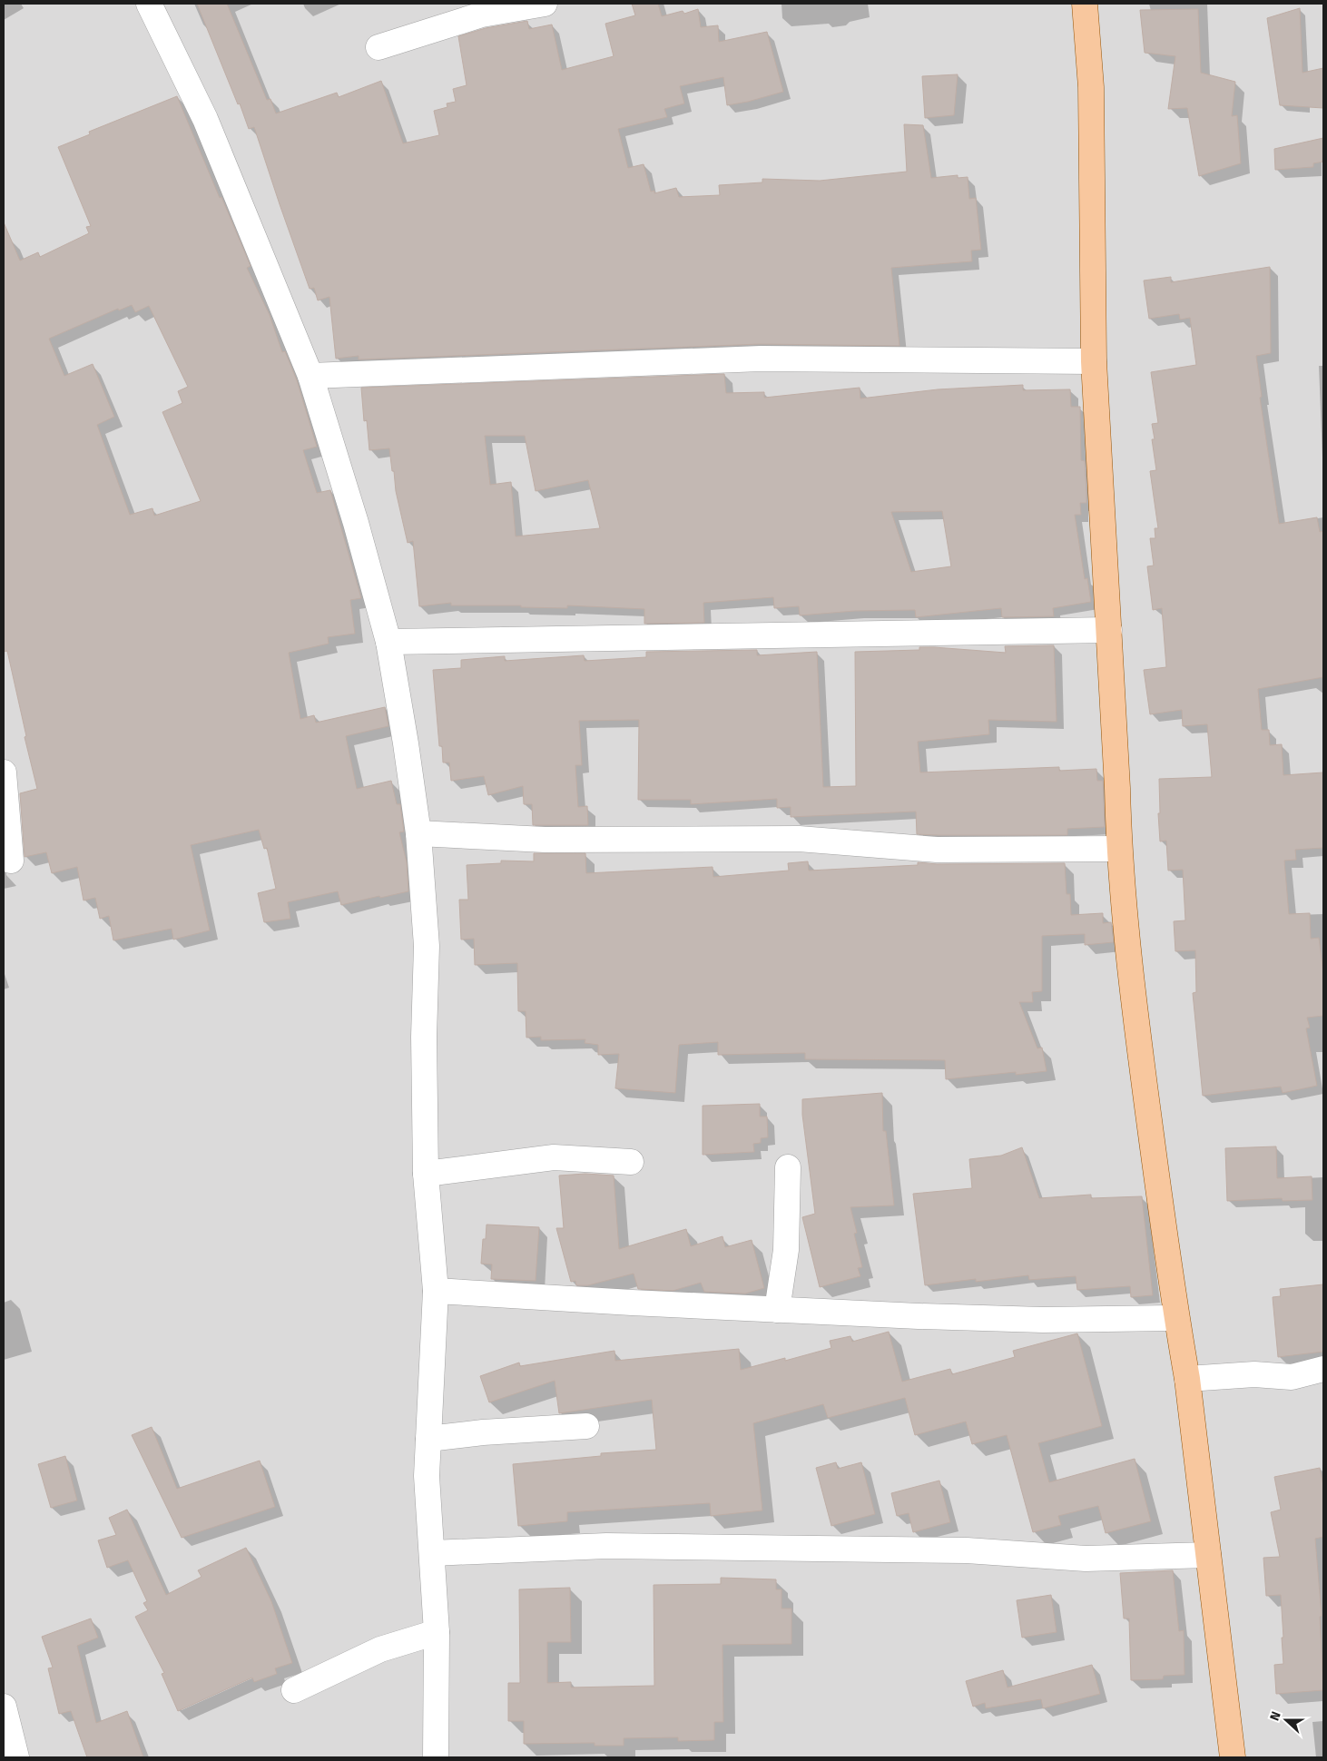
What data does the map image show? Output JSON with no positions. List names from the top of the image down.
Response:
{
  "north": "left"
}
